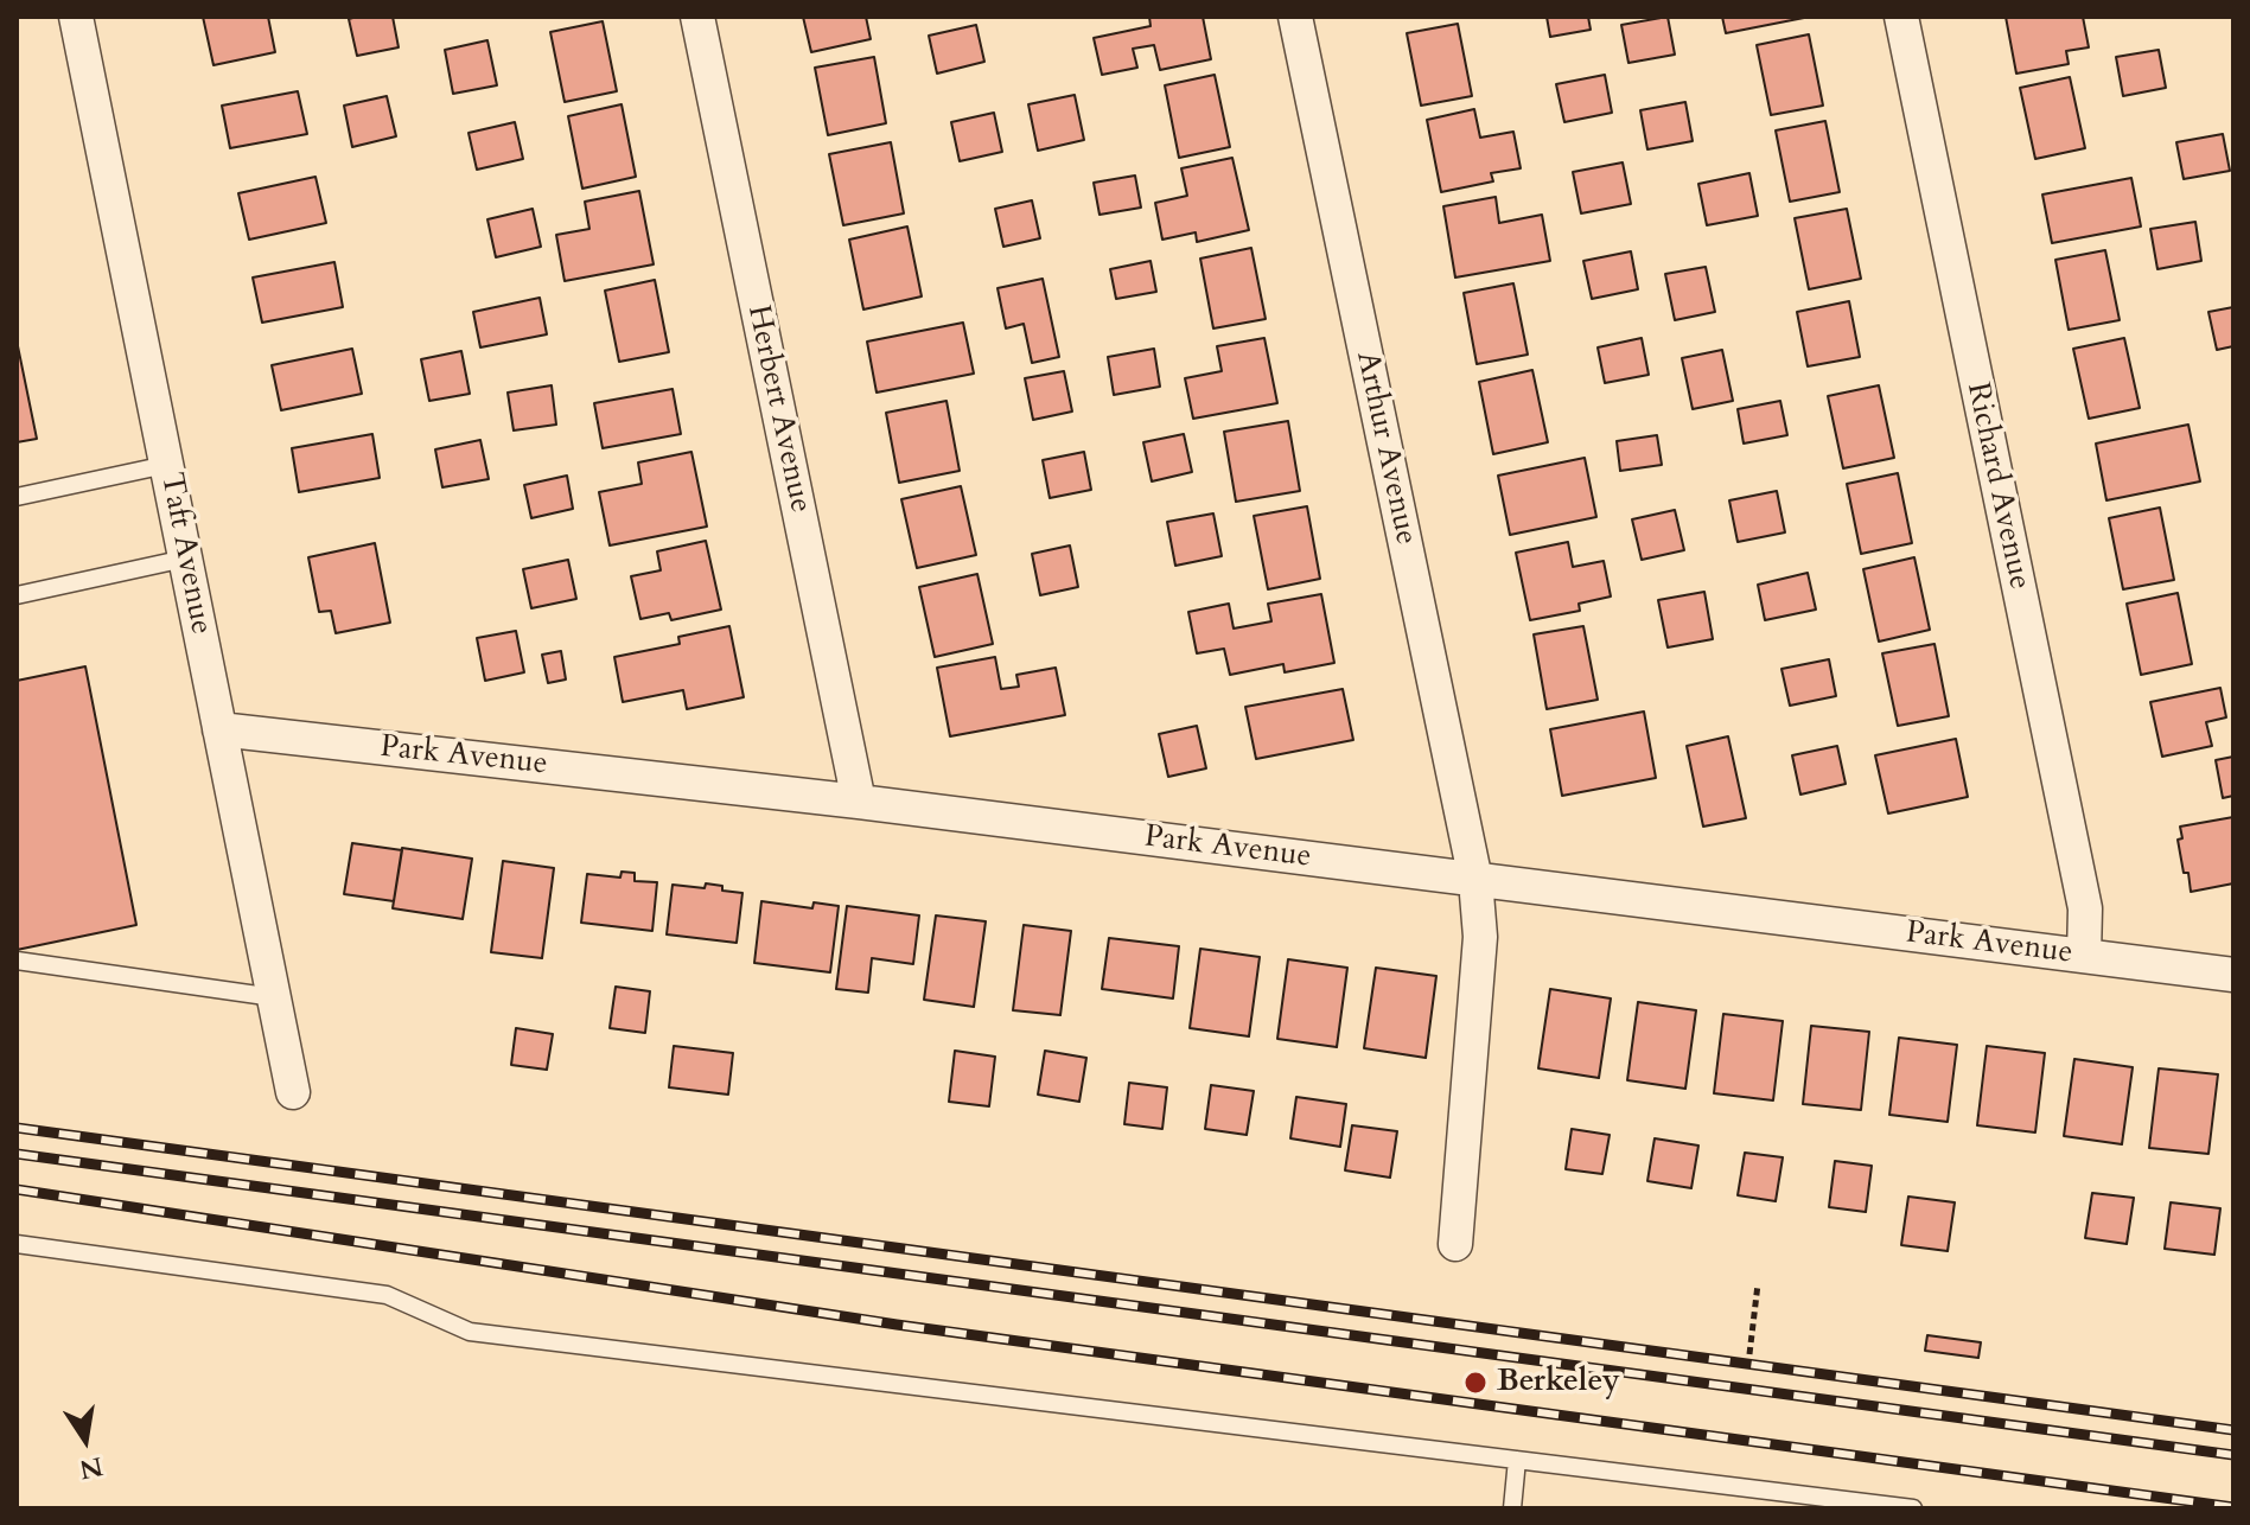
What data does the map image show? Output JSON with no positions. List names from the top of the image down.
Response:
{
  "streets": {
    "street": [
      "Herbert Avenue",
      "Arthur Avenue",
      "Richard Avenue",
      "Taft Avenue",
      "Park Avenue"
    ]
  },
  "crossings": [
    ["Herbert Avenue", "Park Avenue"],
    ["Arthur Avenue", "Park Avenue"],
    ["Richard Avenue", "Park Avenue"],
    ["Taft Avenue", "Park Avenue"]
  ],
  "places": ["Berkeley"],
  "north": "bottom"
}
